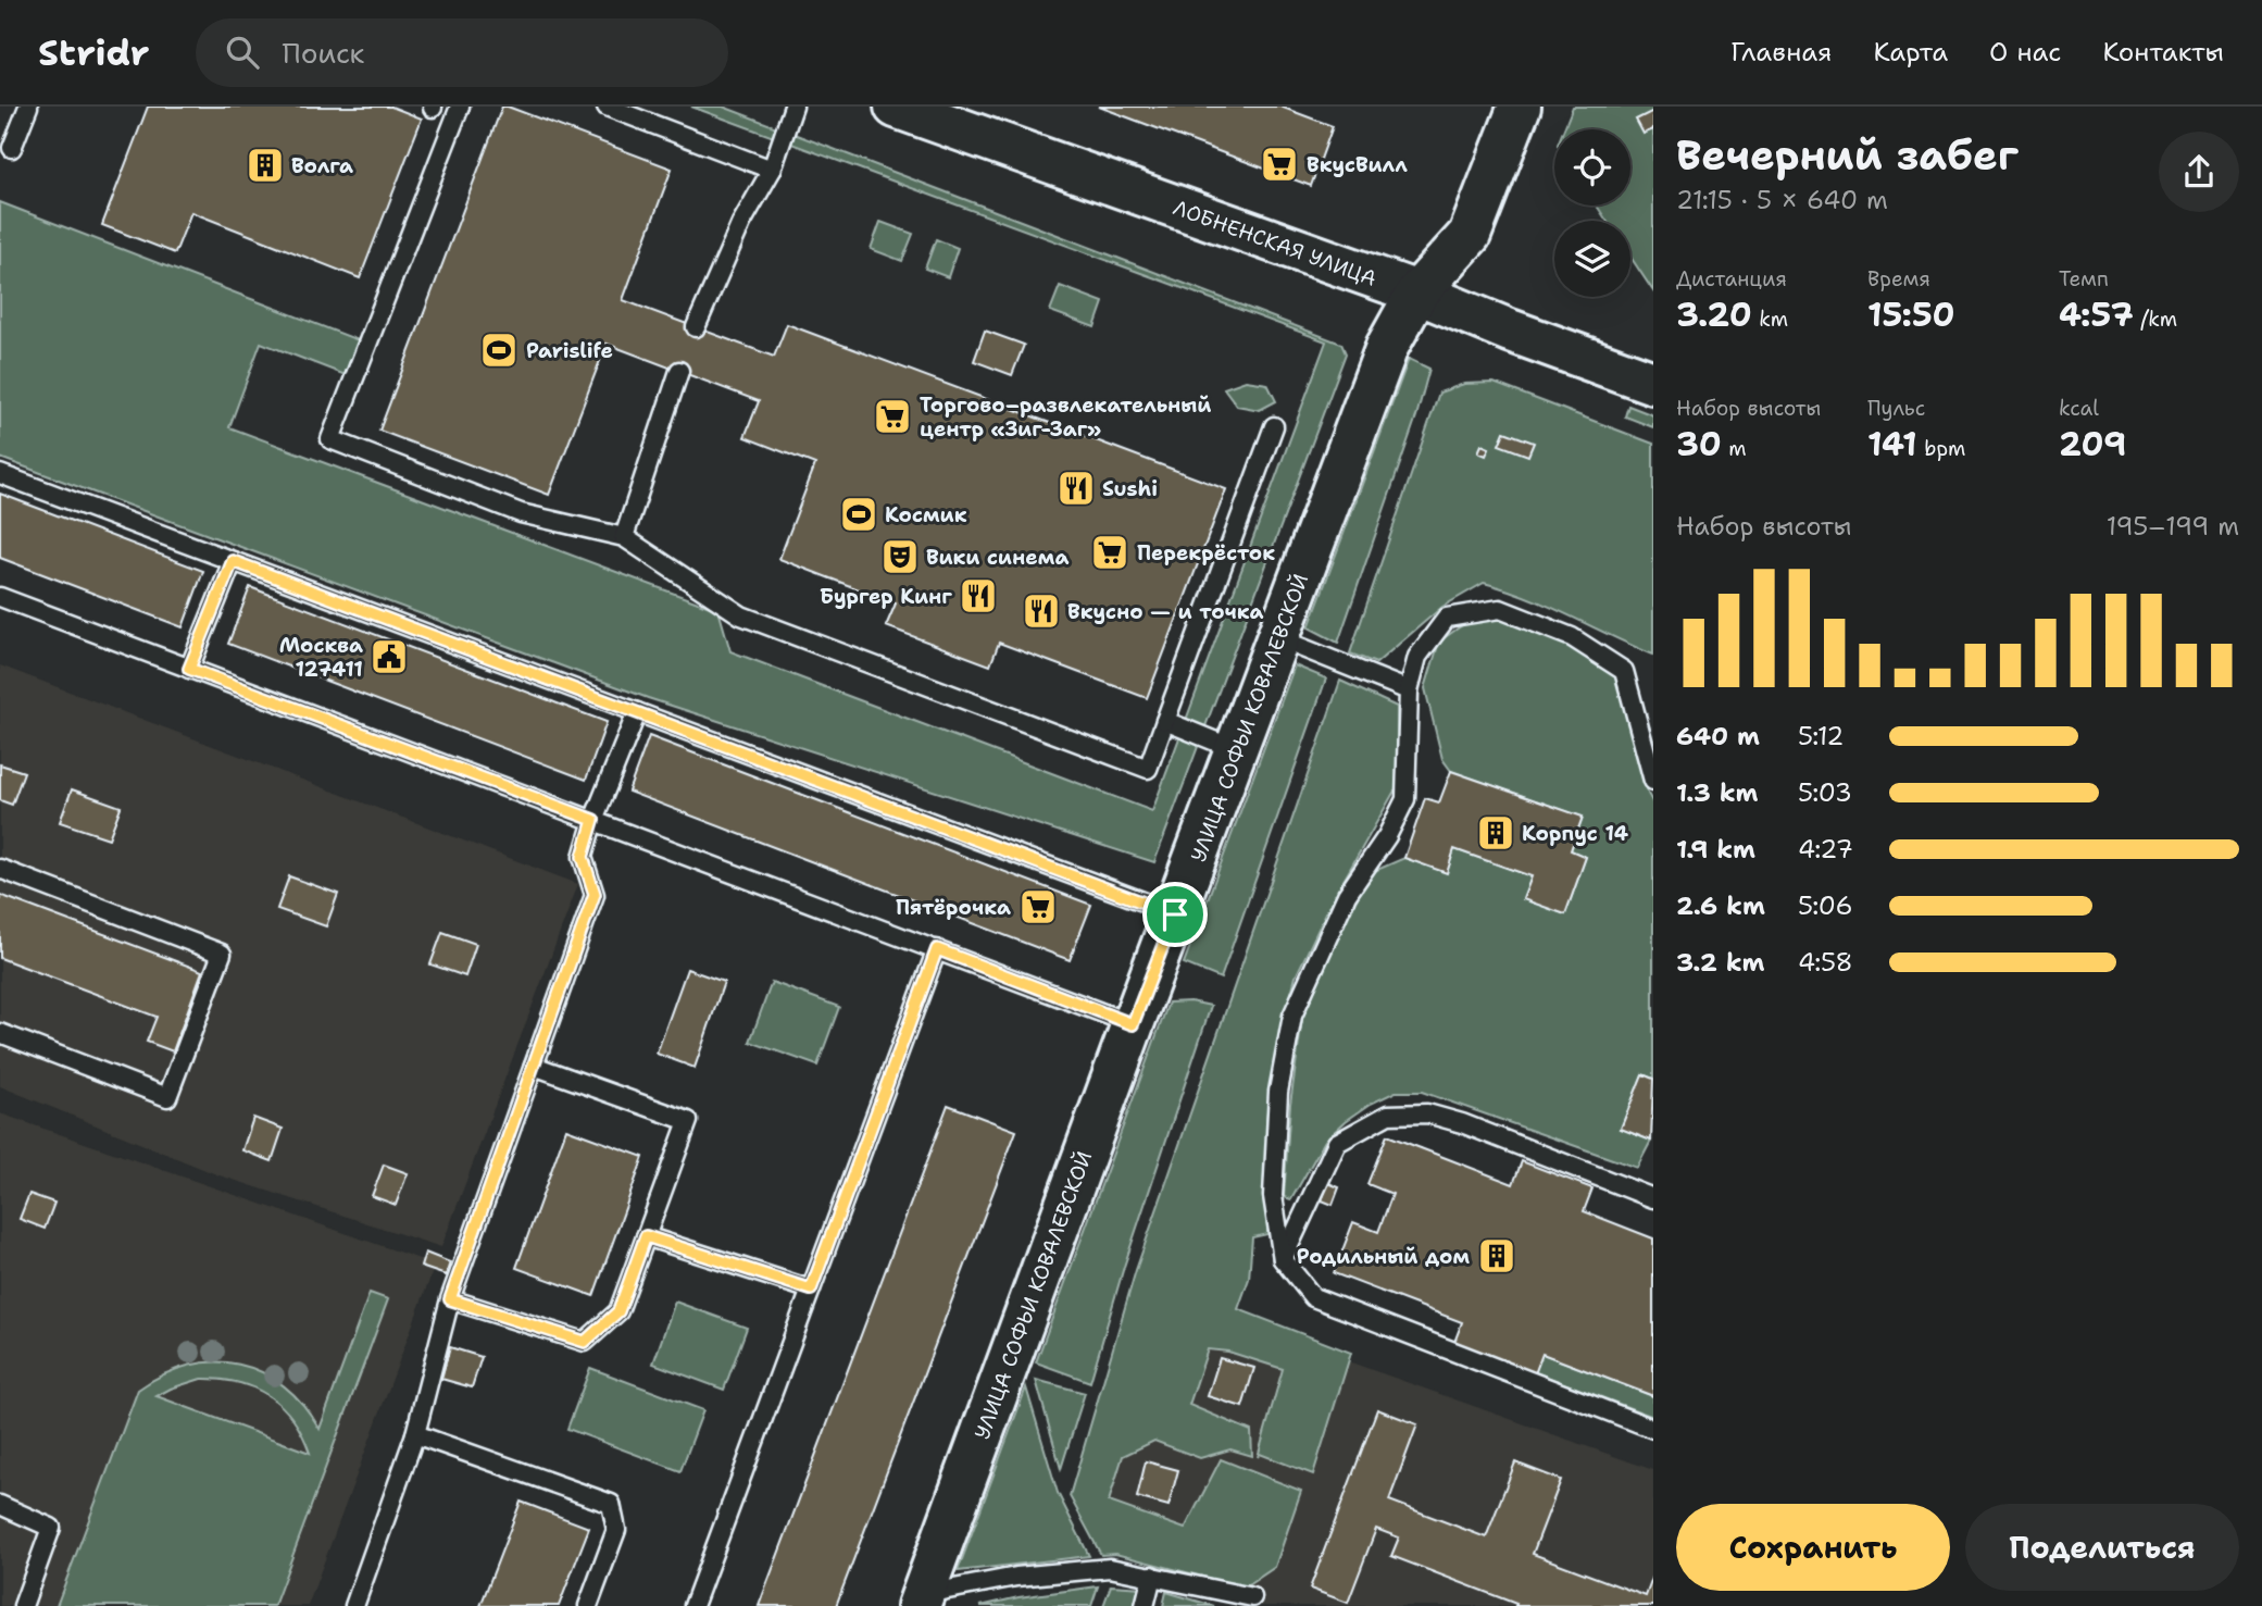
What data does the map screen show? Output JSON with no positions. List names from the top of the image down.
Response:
{
  "streets": {
    "street": ["ЛОБНЕНСКАЯ УЛИЦА", "УЛИЦА СОФЬИ КОВАЛЕВСКОЙ"]
  },
  "crossings": [
    ["ЛОБНЕНСКАЯ УЛИЦА", "УЛИЦА СОФЬИ КОВАЛЕВСКОЙ"]
  ],
  "places": {
    "supermarket": [
      "ВкусВилл",
      "Торгово–развлекательный центр «Зиг-Заг»",
      "Перекрёсток",
      "Пятёрочка"
    ],
    "building": ["Волга", "Корпус 14", "Родильный дом"],
    "sports": ["Parislife", "Космик"],
    "restaurant": ["Sushi", "Бургер Кинг", "Вкусно — и точка"],
    "theatre": ["Вики синема"],
    "public building": ["Москва 127411"]
  },
  "page": {
    "header": "Stridr",
    "search": "Поиск",
    "nav": [
      "Главная",
      "Карта",
      "О нас",
      "Контакты"
    ],
    "heading": ["Вечерний забег", "21:15 · 5 × 640 m"],
    "stats": [
      ["Дистанция", "3.20 km"],
      ["Время", "15:50"],
      ["Темп", "4:57 /km"],
      ["Набор высоты", "30 m"],
      ["Пульс", "141 bpm"],
      ["kcal", "209"]
    ],
    "chart": ["Набор высоты", "195–199 m"],
    "list": [
      {
        "name": "640 m",
        "note": "5:12"
      },
      {
        "name": "1.3 km",
        "note": "5:03"
      },
      {
        "name": "1.9 km",
        "note": "4:27"
      },
      {
        "name": "2.6 km",
        "note": "5:06"
      },
      {
        "name": "3.2 km",
        "note": "4:58"
      }
    ],
    "buttons": ["Сохранить", "Поделиться"]
  }
}
